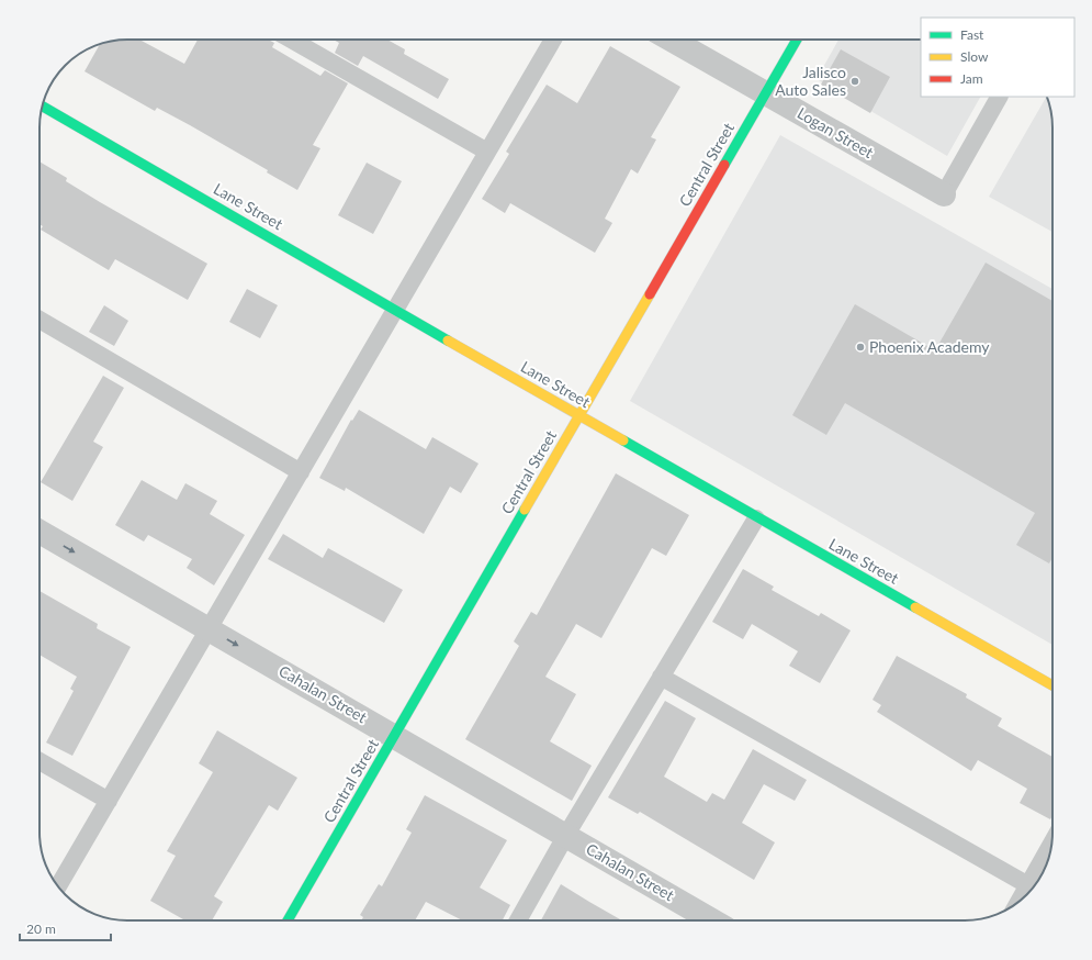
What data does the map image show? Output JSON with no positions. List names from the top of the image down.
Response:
{
  "streets": {
    "street": [
      "Logan Street",
      "Central Street",
      "Lane Street",
      "Cahalan Street"
    ]
  },
  "crossings": [
    ["Logan Street", "Central Street"],
    ["Central Street", "Lane Street"],
    ["Central Street", "Cahalan Street"]
  ],
  "one_way": ["Cahalan Street"],
  "places": ["Jalisco Auto Sales", "Phoenix Academy"],
  "legend": ["Fast", "Slow", "Jam"],
  "scale_bar": "20 m"
}
